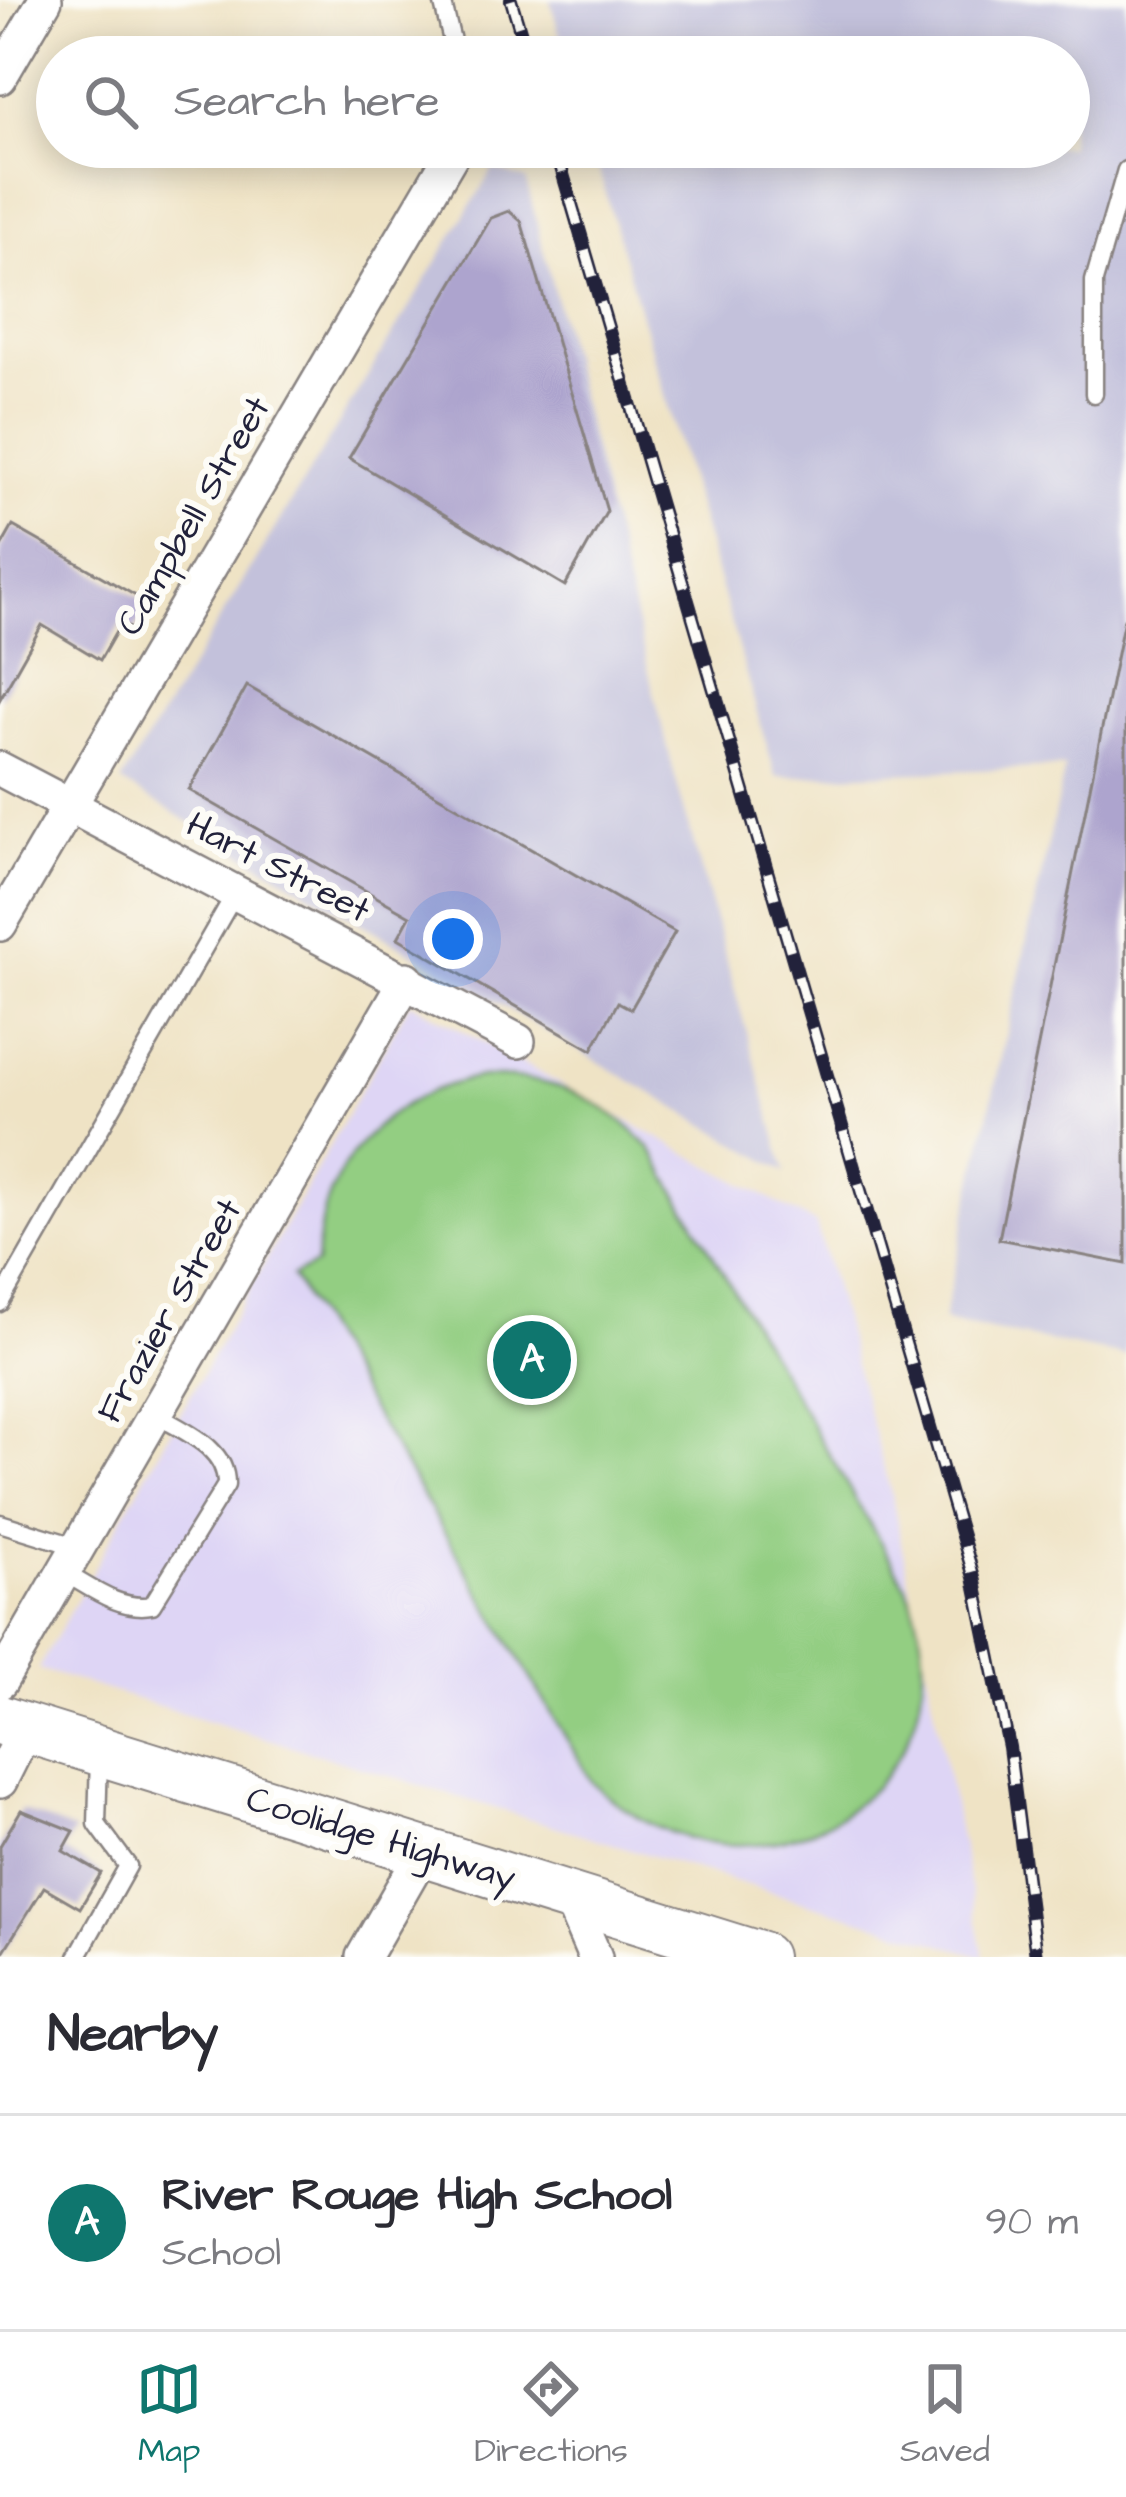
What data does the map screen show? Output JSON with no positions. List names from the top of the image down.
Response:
{
  "streets": {
    "main road": ["Coolidge Highway"],
    "street": ["Campbell Street", "Hart Street", "Frazier Street"]
  },
  "crossings": [
    ["Campbell Street", "Hart Street"],
    ["Hart Street", "Frazier Street"]
  ],
  "page": {
    "search": "Search here",
    "pins": "A",
    "heading": "Nearby",
    "list": [
      {
        "mark": "A",
        "name": "River Rouge High School",
        "note": "School",
        "value": "90 m"
      }
    ],
    "nav": ["Map", "Directions", "Saved"]
  }
}
